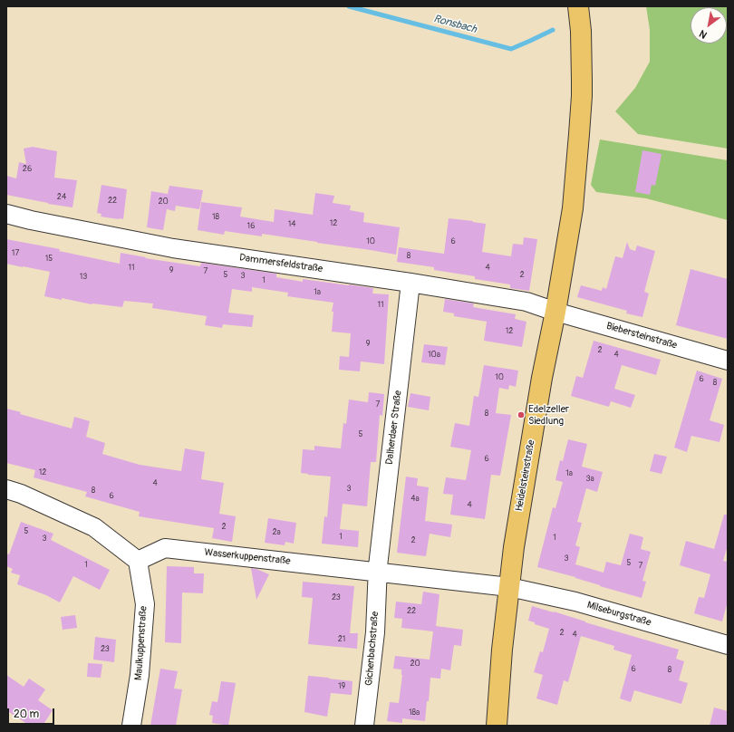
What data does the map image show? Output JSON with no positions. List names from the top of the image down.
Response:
{
  "streets": {
    "main road": ["Heidelsteinstraße"],
    "street": [
      "Dammersfeldstraße",
      "Biebersteinstraße",
      "Dalherdaer Straße",
      "Wasserkuppenstraße",
      "Milseburgstraße",
      "Maulkuppenstraße",
      "Gichenbachstraße"
    ]
  },
  "crossings": [
    ["Dammersfeldstraße", "Biebersteinstraße"],
    ["Dammersfeldstraße", "Dalherdaer Straße"],
    ["Dammersfeldstraße", "Heidelsteinstraße"],
    ["Biebersteinstraße", "Heidelsteinstraße"],
    ["Dalherdaer Straße", "Wasserkuppenstraße"],
    ["Dalherdaer Straße", "Gichenbachstraße"],
    ["Heidelsteinstraße", "Wasserkuppenstraße"],
    ["Heidelsteinstraße", "Milseburgstraße"],
    ["Wasserkuppenstraße", "Milseburgstraße"],
    ["Wasserkuppenstraße", "Maulkuppenstraße"],
    ["Wasserkuppenstraße", "Gichenbachstraße"]
  ],
  "water": ["Ronsbach"],
  "places": ["Edelzeller Siedlung"],
  "house_numbers": [
    "26",
    "24",
    "22",
    "20",
    "18",
    "12",
    "14",
    "16",
    "10",
    "6",
    "17",
    "8",
    "15",
    "11",
    "4",
    "9",
    "7",
    "5",
    "2",
    "3",
    "13",
    "1",
    "1a",
    "11",
    "12",
    "9",
    "2",
    "10a",
    "4",
    "10",
    "6",
    "8",
    "7",
    "8",
    "5",
    "6",
    "12",
    "1a",
    "3a",
    "4",
    "3",
    "8",
    "6",
    "4a",
    "4",
    "2",
    "5",
    "2a",
    "1",
    "1",
    "3",
    "2",
    "3",
    "5",
    "1",
    "7",
    "23",
    "22",
    "2",
    "4",
    "21",
    "23",
    "20",
    "6",
    "8",
    "19",
    "18a"
  ],
  "scale_bar": "20 m",
  "north": "bottom left"
}
